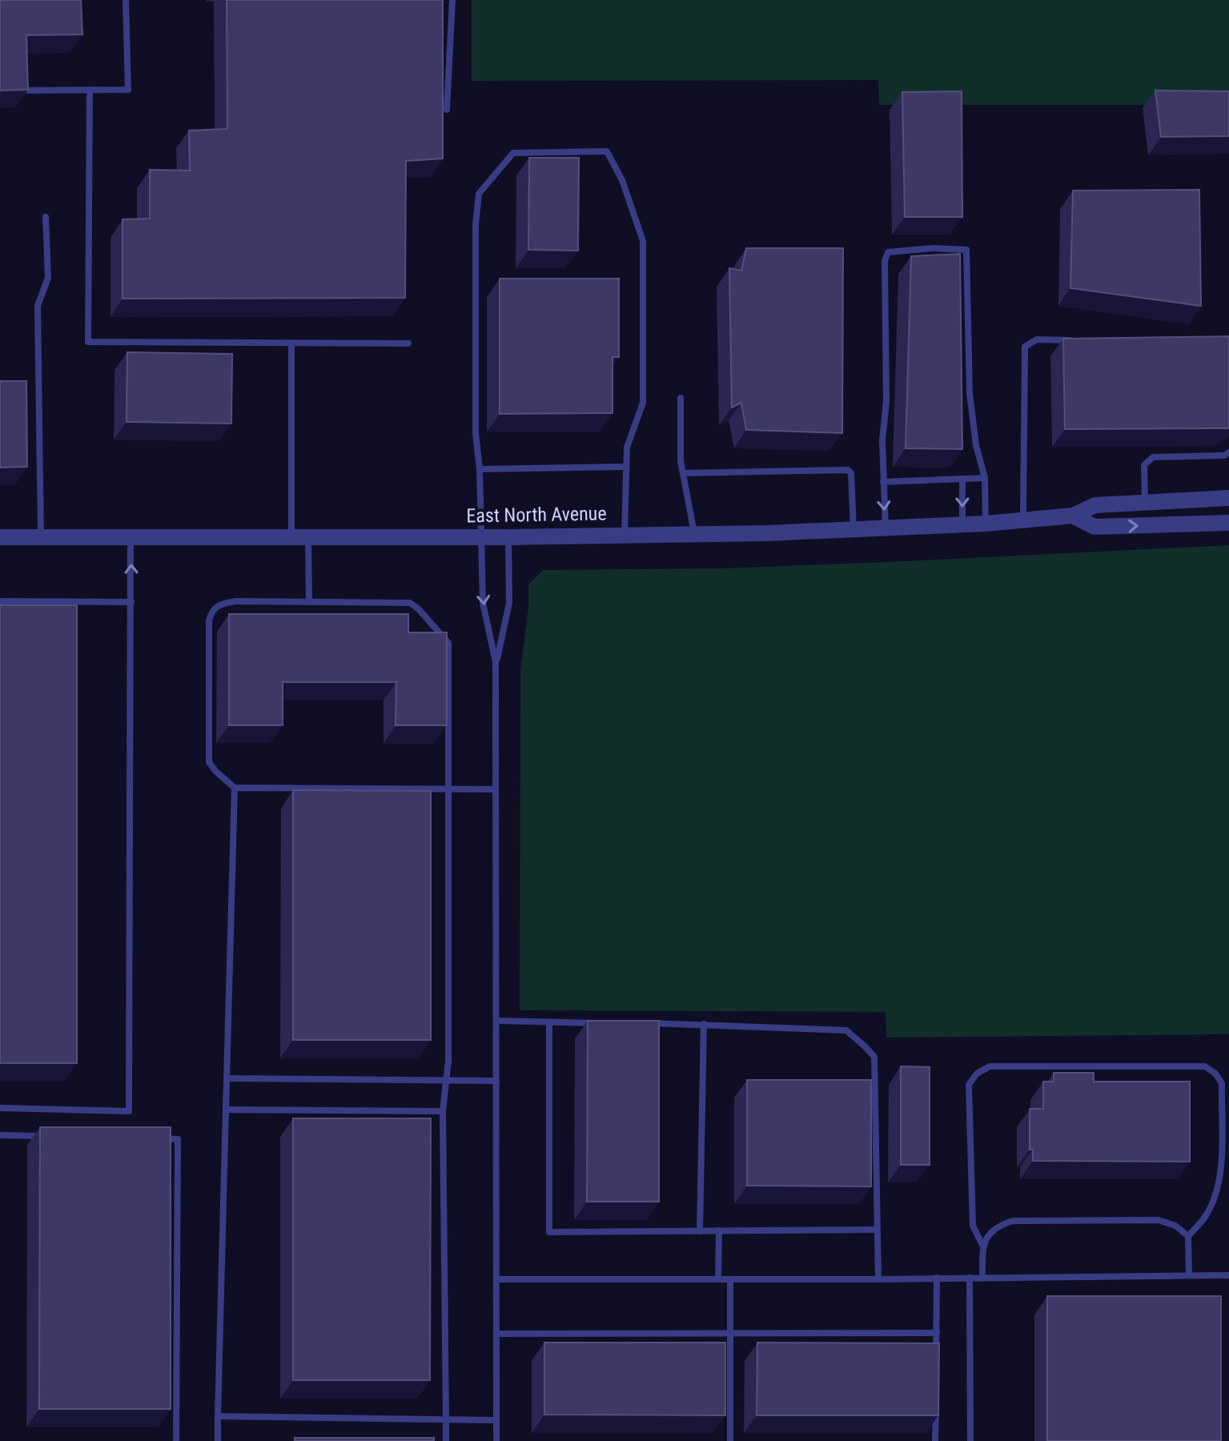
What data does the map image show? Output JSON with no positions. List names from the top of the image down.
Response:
{
  "streets": {
    "street": ["East North Avenue"]
  }
}
